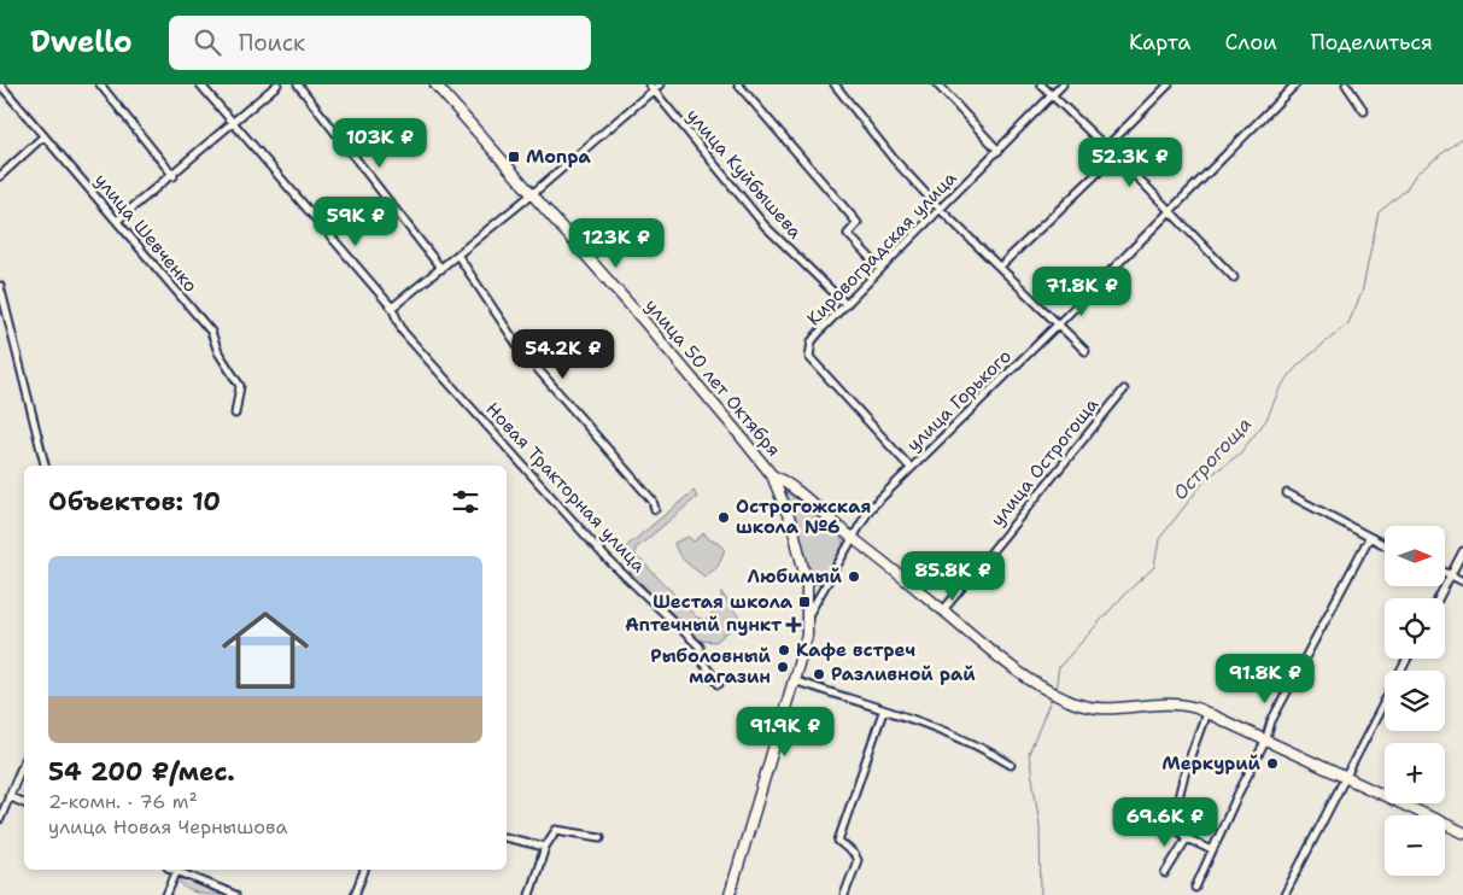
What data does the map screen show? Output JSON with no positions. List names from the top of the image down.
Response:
{
  "streets": {
    "main road": ["улица 50 лет Октября"],
    "street": [
      "улица Куйбышева",
      "улица Шевченко",
      "Кировоградская улица",
      "улица Горького",
      "улица Острогоща",
      "Новая Тракторная улица"
    ]
  },
  "crossings": [
    ["улица Куйбышева", "Кировоградская улица"],
    ["Кировоградская улица", "улица Горького"],
    ["улица 50 лет Октября", "улица Горького"]
  ],
  "water": ["Острогоща"],
  "places": {
    "transit": ["Мопра", "Шестая школа"],
    "other": [
      "Острогожская школа №6",
      "Любимый",
      "Кафе встреч",
      "Рыболовный магазин",
      "Разливной рай",
      "Меркурий"
    ],
    "health": ["Аптечный пункт"]
  },
  "north": "right",
  "page": {
    "header": "Dwello",
    "search": "Поиск",
    "nav": ["Карта", "Слои", "Поделиться"],
    "price": [
      "103K ₽",
      "52.3K ₽",
      "59K ₽",
      "123K ₽",
      "71.8K ₽",
      "54.2K ₽",
      "85.8K ₽",
      "91.8K ₽",
      "91.9K ₽",
      "69.6K ₽"
    ],
    "heading": "Объектов: 10",
    "map_buttons": ["+", "−"],
    "list": [
      {
        "name": "54 200 ₽/мес.",
        "note": "2-комн. · 76 m² · улица Новая Чернышова"
      }
    ]
  }
}
